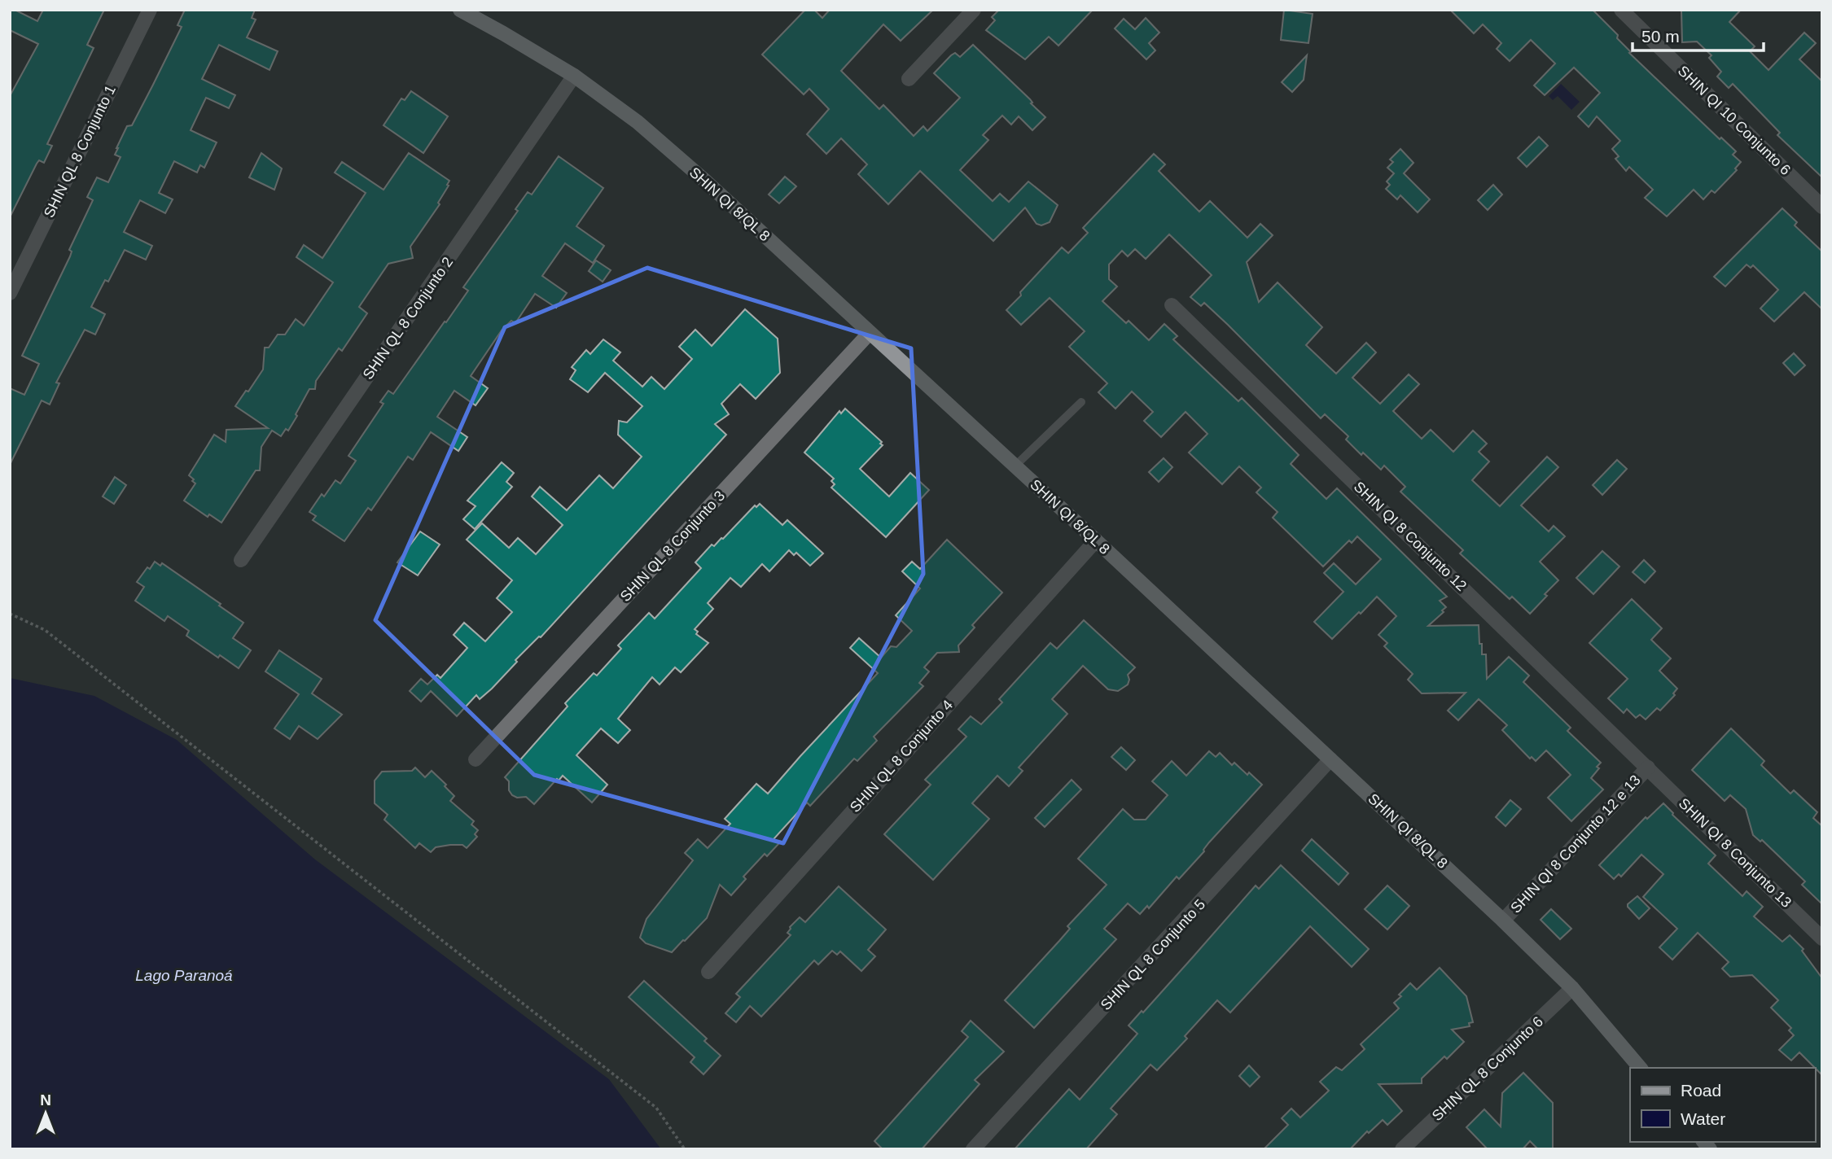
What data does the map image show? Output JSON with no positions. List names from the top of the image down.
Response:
{
  "streets": {
    "street": [
      "SHIN QI 10 Conjunto 6",
      "SHIN QL 8 Conjunto 1",
      "SHIN QI 8/QL 8",
      "SHIN QL 8 Conjunto 2",
      "SHIN QI 8 Conjunto 12",
      "SHIN QL 8 Conjunto 3",
      "SHIN QL 8 Conjunto 4",
      "SHIN QI 8 Conjunto 12 e 13",
      "SHIN QI 8 Conjunto 13",
      "SHIN QL 8 Conjunto 5",
      "SHIN QL 8 Conjunto 6"
    ]
  },
  "crossings": [
    ["SHIN QI 8/QL 8", "SHIN QL 8 Conjunto 2"],
    ["SHIN QI 8/QL 8", "SHIN QL 8 Conjunto 3"],
    ["SHIN QI 8/QL 8", "SHIN QL 8 Conjunto 4"],
    ["SHIN QI 8/QL 8", "SHIN QI 8 Conjunto 12 e 13"],
    ["SHIN QI 8/QL 8", "SHIN QL 8 Conjunto 5"],
    ["SHIN QI 8/QL 8", "SHIN QL 8 Conjunto 6"],
    ["SHIN QI 8 Conjunto 12", "SHIN QI 8 Conjunto 12 e 13"],
    ["SHIN QI 8 Conjunto 12", "SHIN QI 8 Conjunto 13"],
    ["SHIN QI 8 Conjunto 12 e 13", "SHIN QI 8 Conjunto 13"]
  ],
  "water": ["Lago Paranoá"],
  "legend": ["Road", "Water"],
  "scale_bar": "50 m",
  "north": "top"
}
